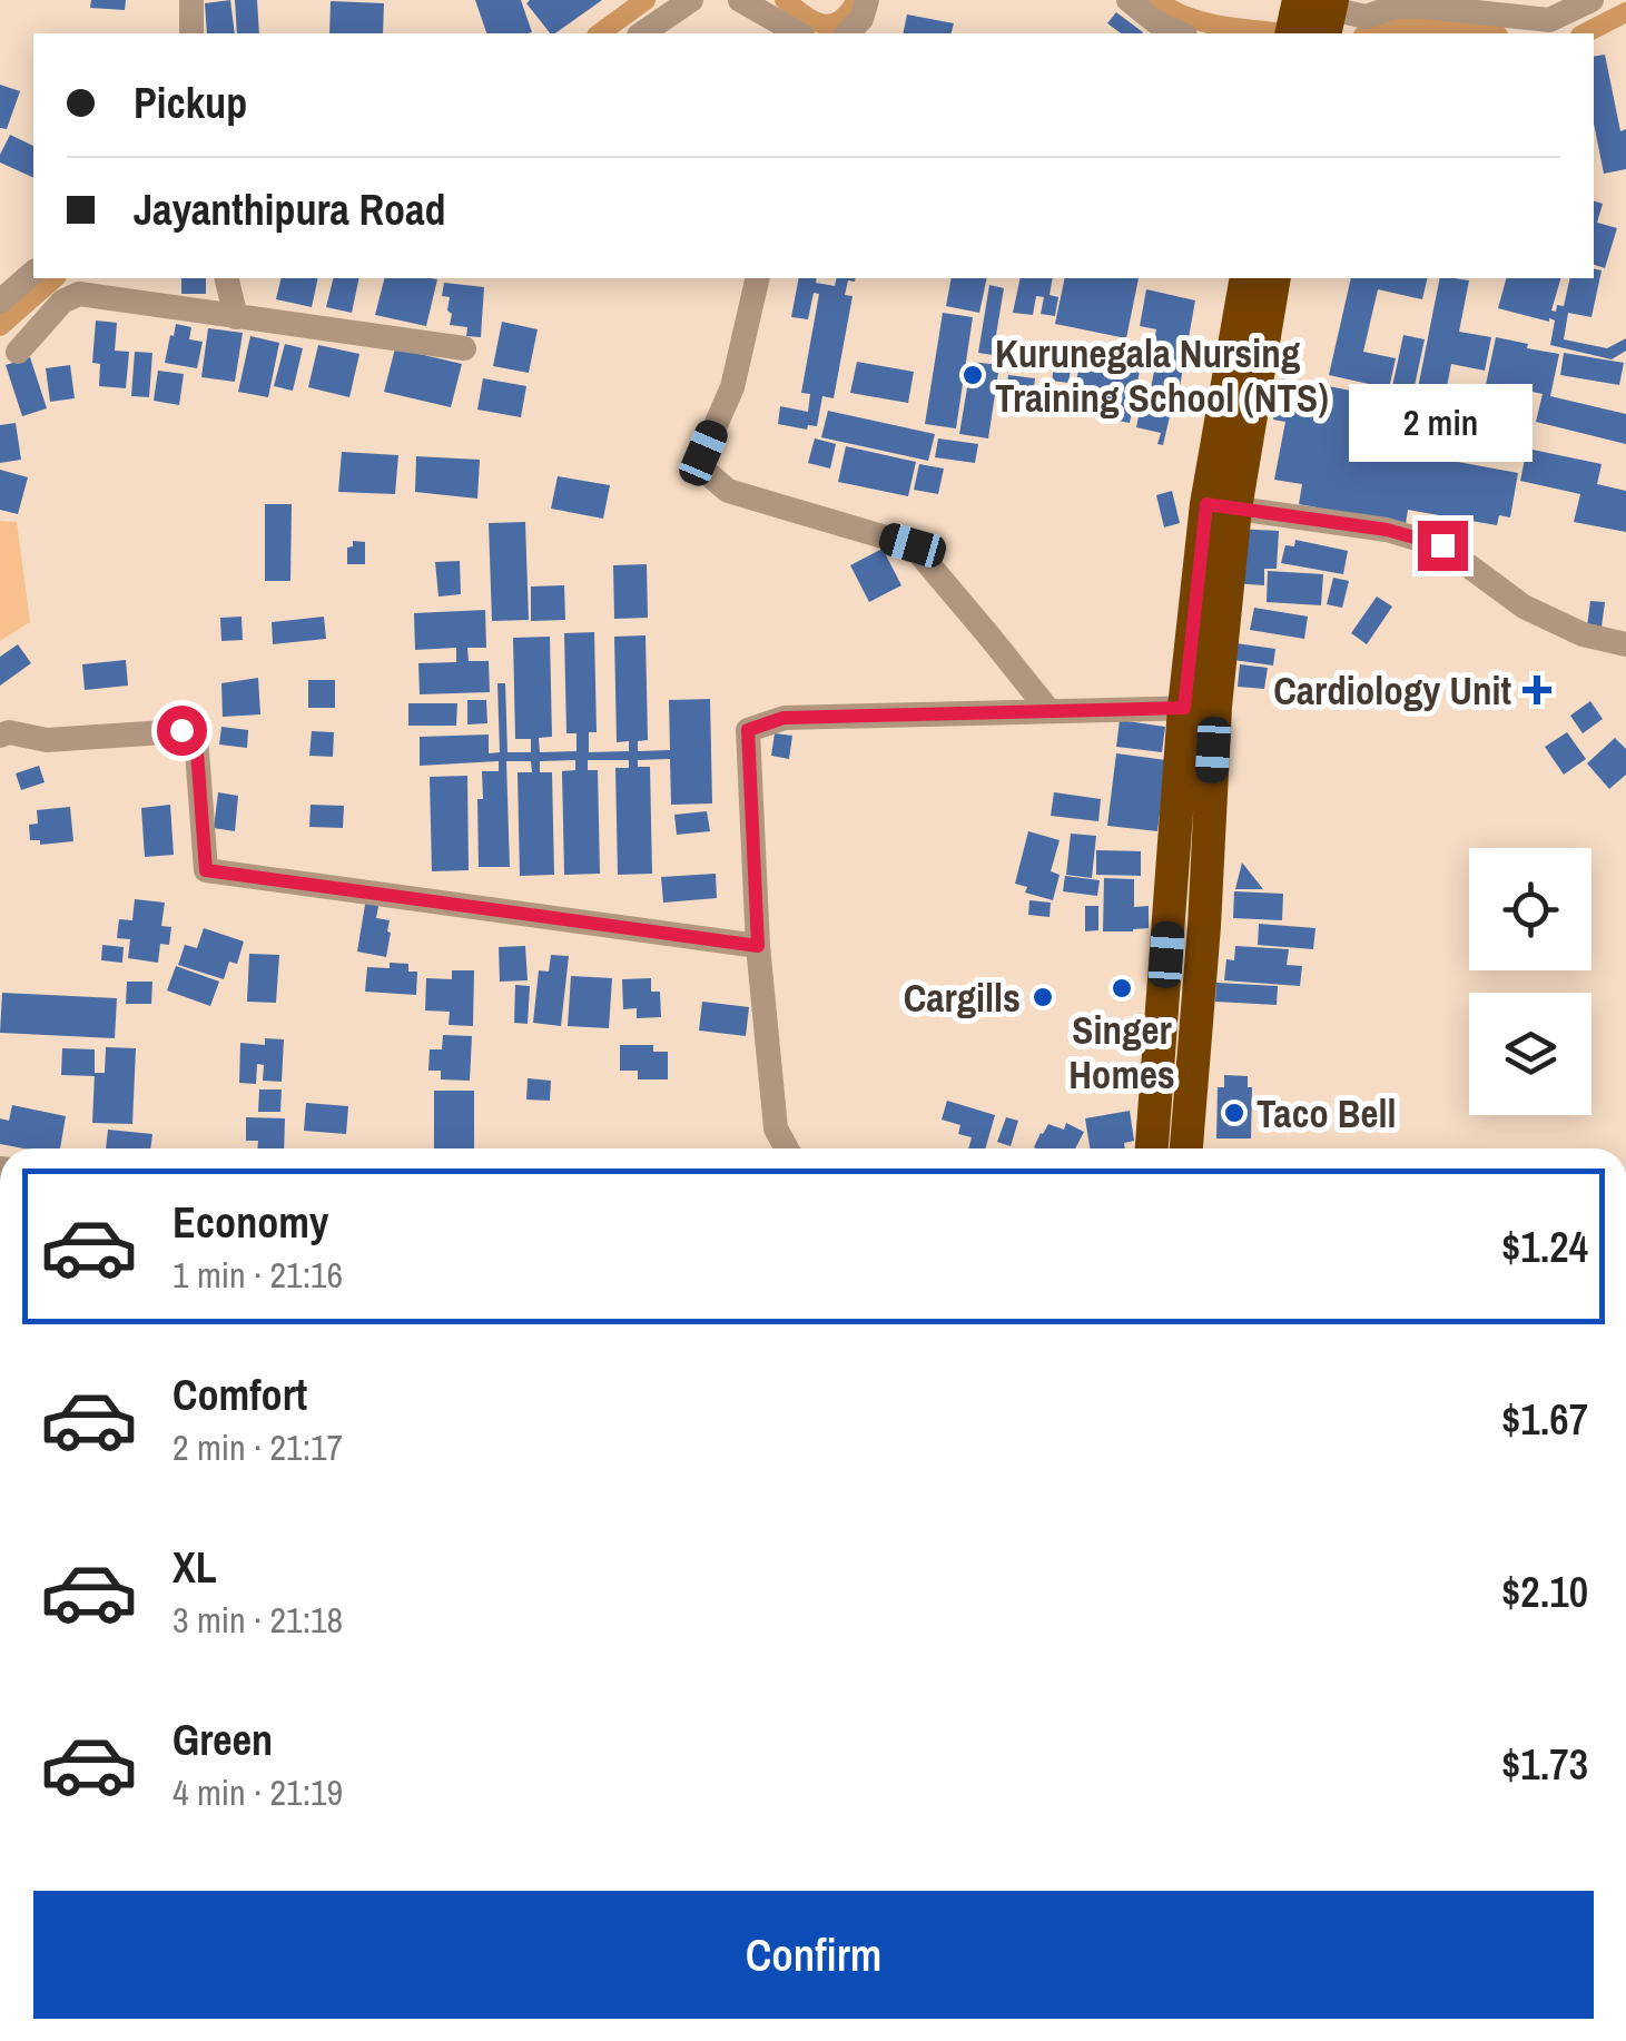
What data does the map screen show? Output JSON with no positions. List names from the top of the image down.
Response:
{
  "places": {
    "other": [
      "Kurunegala Nursing Training School (NTS)",
      "Singer Homes",
      "Cargills",
      "Taco Bell"
    ],
    "health": ["Cardiology Unit"]
  },
  "page": {
    "banner": ["Pickup", "Jayanthipura Road"],
    "bubble": "2 min",
    "list": [
      {
        "name": "Economy",
        "note": "1 min · 21:16",
        "value": "$1.24"
      },
      {
        "name": "Comfort",
        "note": "2 min · 21:17",
        "value": "$1.67"
      },
      {
        "name": "XL",
        "note": "3 min · 21:18",
        "value": "$2.10"
      },
      {
        "name": "Green",
        "note": "4 min · 21:19",
        "value": "$1.73"
      }
    ],
    "buttons": "Confirm"
  }
}
